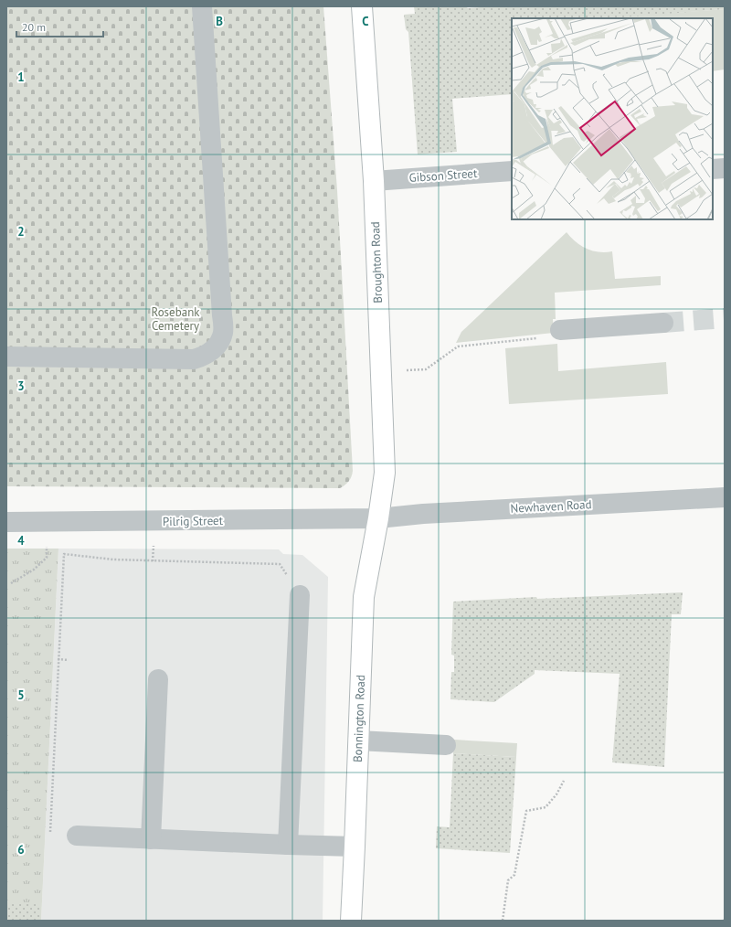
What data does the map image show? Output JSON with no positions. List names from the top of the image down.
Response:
{
  "streets": {
    "main road": ["Broughton Road", "Bonnington Road"],
    "street": ["Gibson Street", "Newhaven Road", "Pilrig Street"]
  },
  "crossings": [
    ["Gibson Street", "Broughton Road"],
    ["Broughton Road", "Newhaven Road"],
    ["Broughton Road", "Pilrig Street"],
    ["Broughton Road", "Bonnington Road"],
    ["Newhaven Road", "Pilrig Street"],
    ["Newhaven Road", "Bonnington Road"],
    ["Pilrig Street", "Bonnington Road"]
  ],
  "parks": ["Rosebank Cemetery"],
  "scale_bar": "20 m",
  "grid": {
    "columns": ["B", "C"],
    "rows": [
      "1",
      "2",
      "3",
      "4",
      "5",
      "6"
    ]
  }
}
